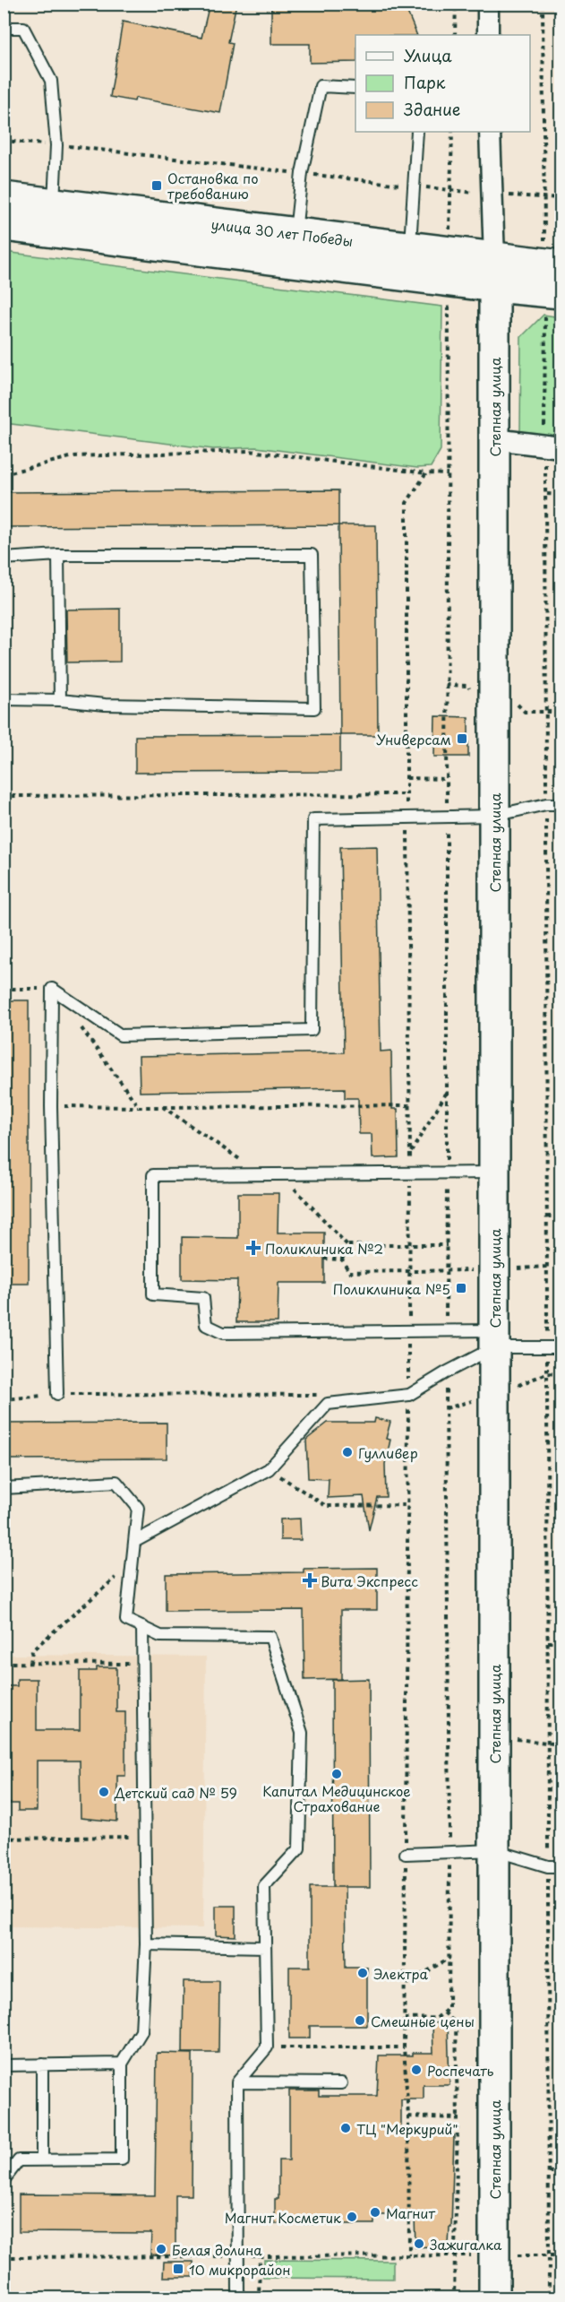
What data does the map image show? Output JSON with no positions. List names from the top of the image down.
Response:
{
  "streets": {
    "street": ["улица 30 лет Победы", "Степная улица"]
  },
  "crossings": [
    ["улица 30 лет Победы", "Степная улица"]
  ],
  "places": {
    "transit": [
      "Остановка по требованию",
      "Универсам",
      "Поликлиника №5",
      "10 микрорайон"
    ],
    "health": ["Поликлиника №2", "Вита Экспресс"],
    "other": [
      "Гулливер",
      "Капитал Медицинское Страхование",
      "Детский сад № 59",
      "Электра",
      "Смешные цены",
      "Роспечать",
      "ТЦ \"Меркурий\"",
      "Магнит",
      "Магнит Косметик",
      "Зажигалка",
      "Белая долина"
    ]
  },
  "legend": ["Улица", "Парк", "Здание"]
}
